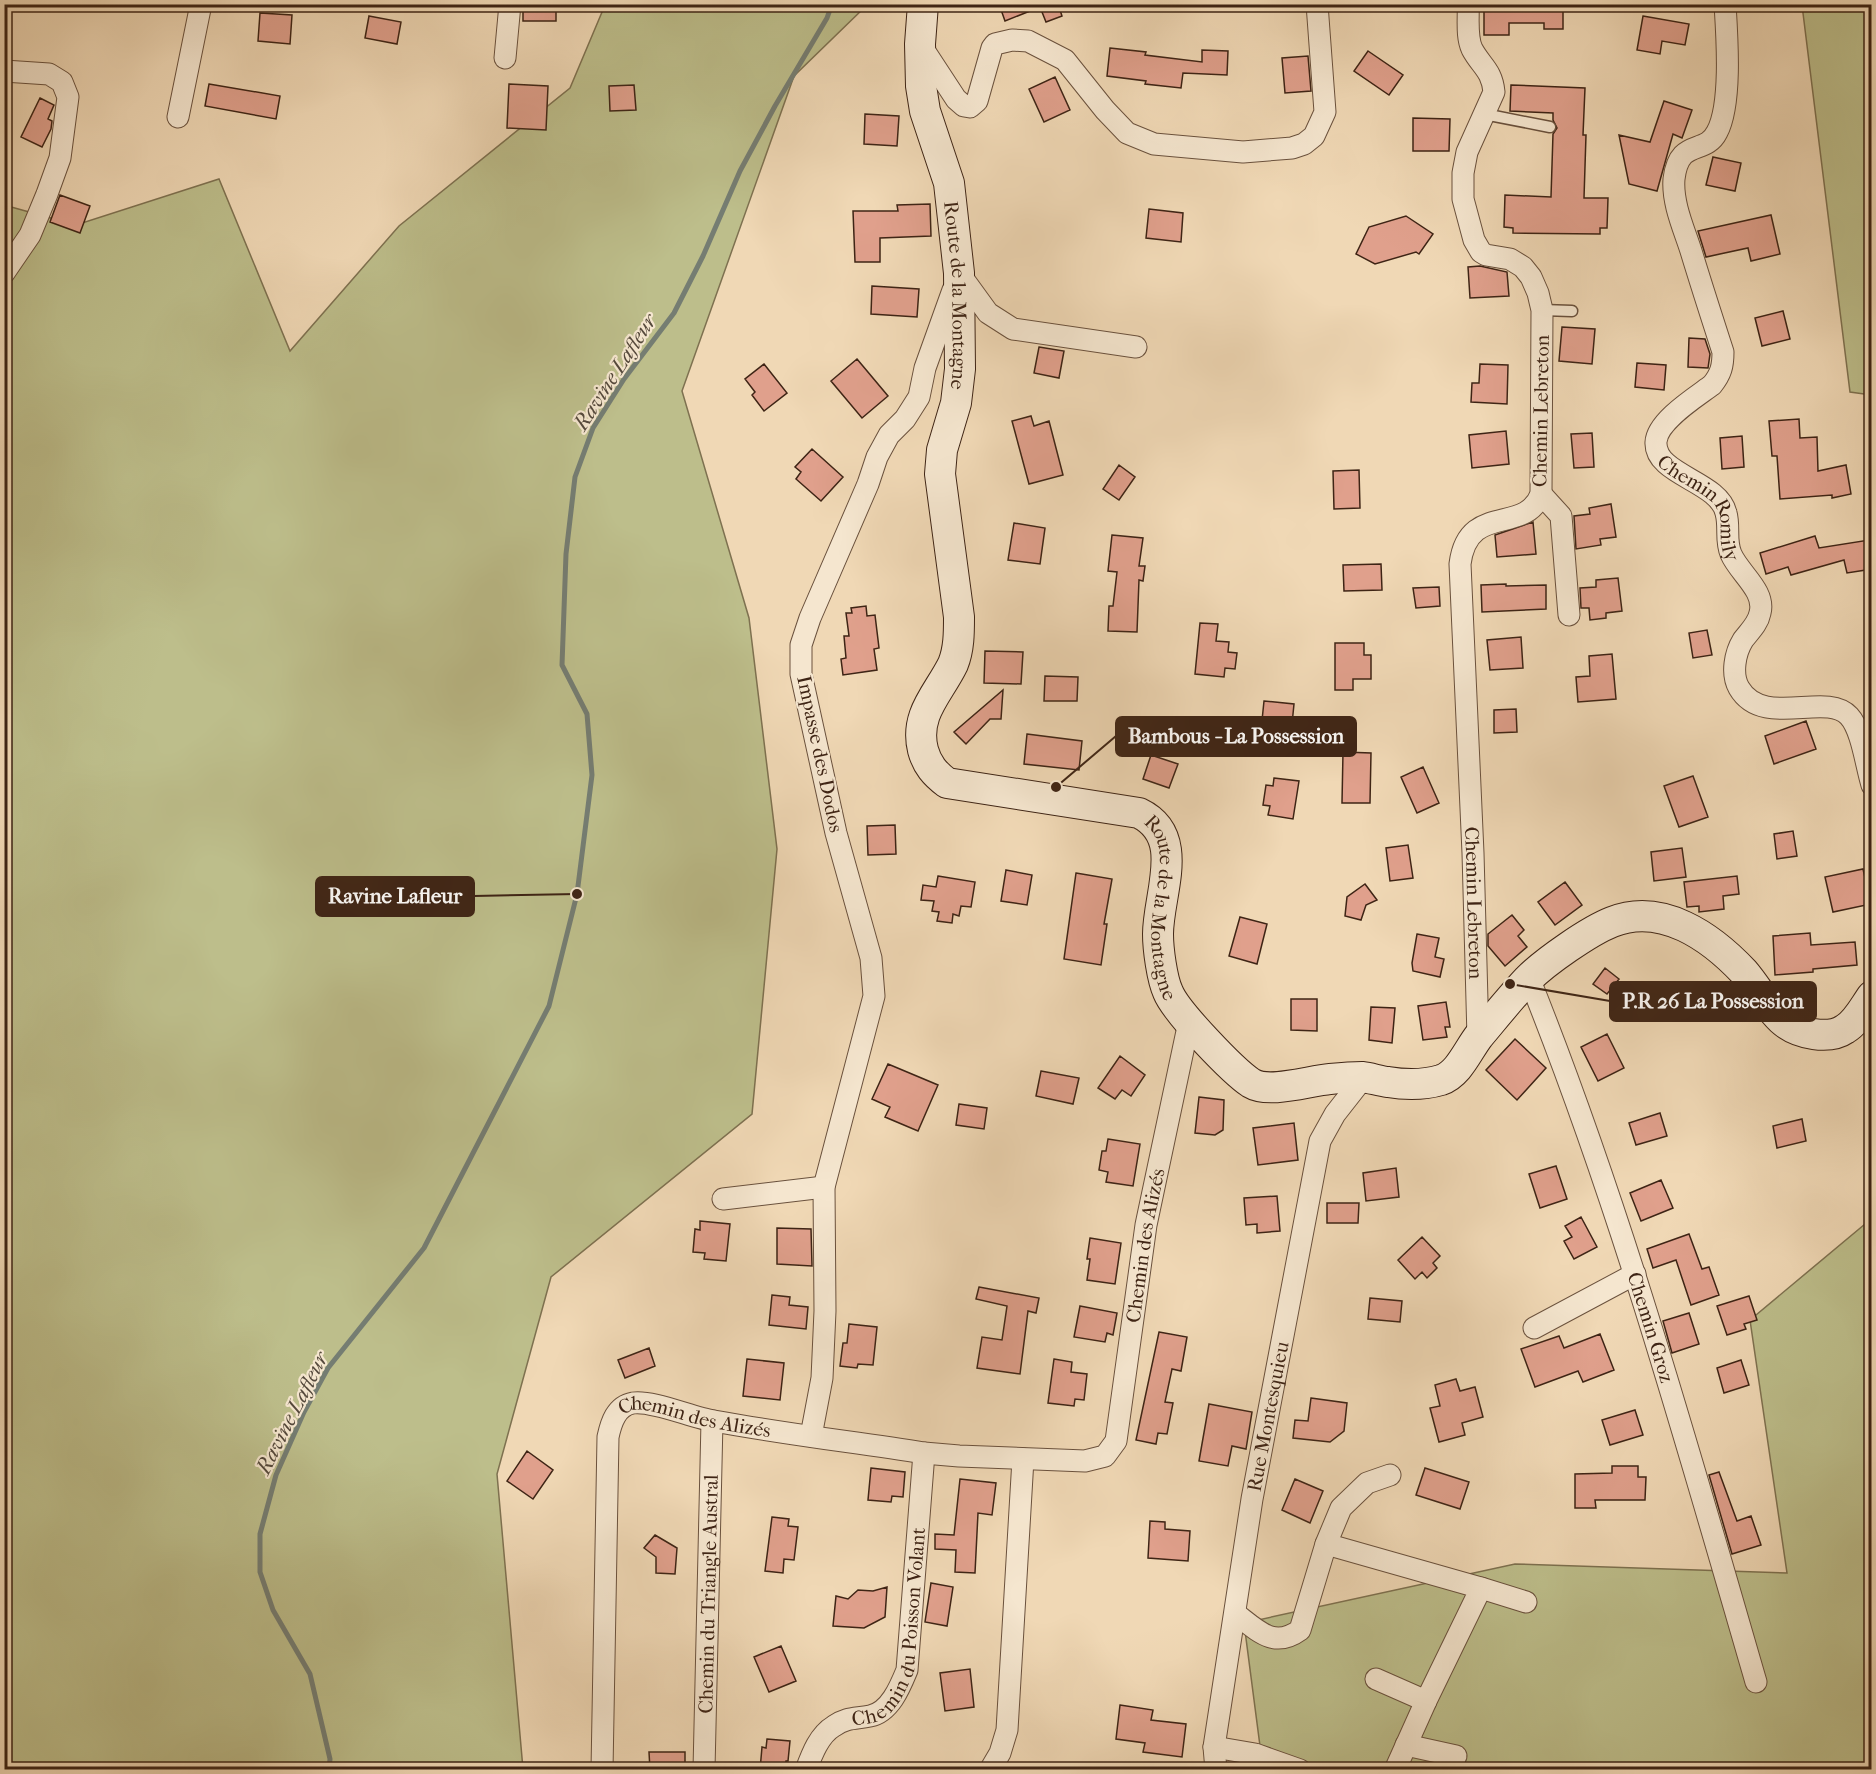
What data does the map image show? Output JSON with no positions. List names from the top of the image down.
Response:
{
  "streets": {
    "main road": ["Route de la Montagne"],
    "street": [
      "Chemin Lebreton",
      "Chemin Romily",
      "Impasse des Dodos",
      "Chemin des Alizés",
      "Chemin Groz",
      "Rue Montesquieu",
      "Chemin du Triangle Austral",
      "Chemin du Poisson Volant"
    ]
  },
  "crossings": [
    ["Route de la Montagne", "Chemin Lebreton"],
    ["Route de la Montagne", "Impasse des Dodos"],
    ["Route de la Montagne", "Chemin des Alizés"],
    ["Route de la Montagne", "Chemin Groz"],
    ["Route de la Montagne", "Rue Montesquieu"],
    ["Impasse des Dodos", "Chemin des Alizés"],
    ["Chemin des Alizés", "Chemin du Triangle Austral"],
    ["Chemin des Alizés", "Chemin du Poisson Volant"]
  ],
  "water": ["Ravine Lafleur"],
  "places": ["Bambous - La Possession", "Ravine Lafleur", "P.R 26 La Possession"]
}
